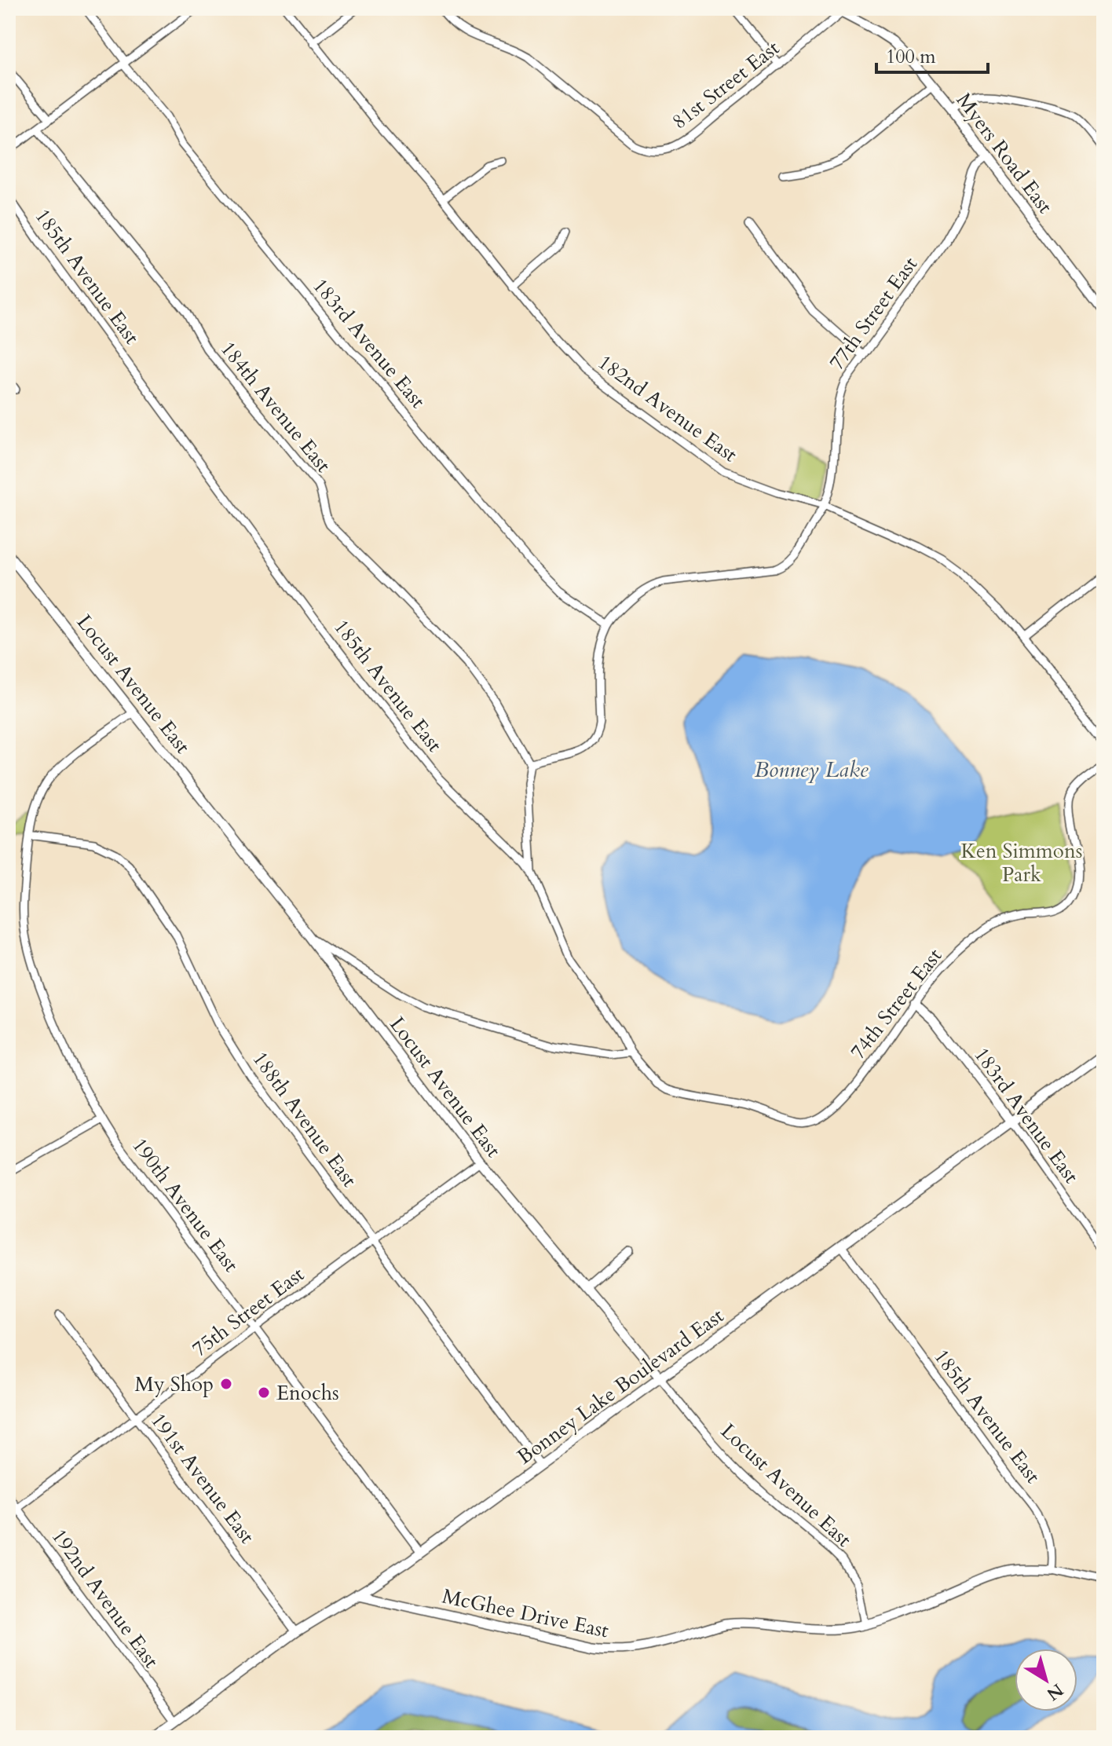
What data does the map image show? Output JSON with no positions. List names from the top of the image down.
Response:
{
  "streets": {
    "street": [
      "81st Street East",
      "Myers Road East",
      "185th Avenue East",
      "77th Street East",
      "183rd Avenue East",
      "184th Avenue East",
      "182nd Avenue East",
      "Locust Avenue East",
      "74th Street East",
      "188th Avenue East",
      "190th Avenue East",
      "75th Street East",
      "Bonney Lake Boulevard East",
      "191st Avenue East",
      "192nd Avenue East",
      "McGhee Drive East"
    ]
  },
  "crossings": [
    ["81st Street East", "Myers Road East"],
    ["Myers Road East", "77th Street East"],
    ["185th Avenue East", "74th Street East"],
    ["185th Avenue East", "Bonney Lake Boulevard East"],
    ["185th Avenue East", "McGhee Drive East"],
    ["77th Street East", "183rd Avenue East"],
    ["77th Street East", "184th Avenue East"],
    ["77th Street East", "182nd Avenue East"],
    ["183rd Avenue East", "74th Street East"],
    ["183rd Avenue East", "Bonney Lake Boulevard East"],
    ["Locust Avenue East", "190th Avenue East"],
    ["Locust Avenue East", "75th Street East"],
    ["Locust Avenue East", "Bonney Lake Boulevard East"],
    ["Locust Avenue East", "McGhee Drive East"],
    ["188th Avenue East", "190th Avenue East"],
    ["188th Avenue East", "75th Street East"],
    ["188th Avenue East", "Bonney Lake Boulevard East"],
    ["190th Avenue East", "75th Street East"],
    ["190th Avenue East", "Bonney Lake Boulevard East"],
    ["75th Street East", "191st Avenue East"],
    ["75th Street East", "192nd Avenue East"],
    ["Bonney Lake Boulevard East", "191st Avenue East"],
    ["Bonney Lake Boulevard East", "192nd Avenue East"],
    ["Bonney Lake Boulevard East", "McGhee Drive East"]
  ],
  "water": ["Bonney Lake"],
  "parks": ["Ken Simmons Park"],
  "places": ["My Shop", "Enochs"],
  "scale_bar": "100 m",
  "north": "bottom right"
}
